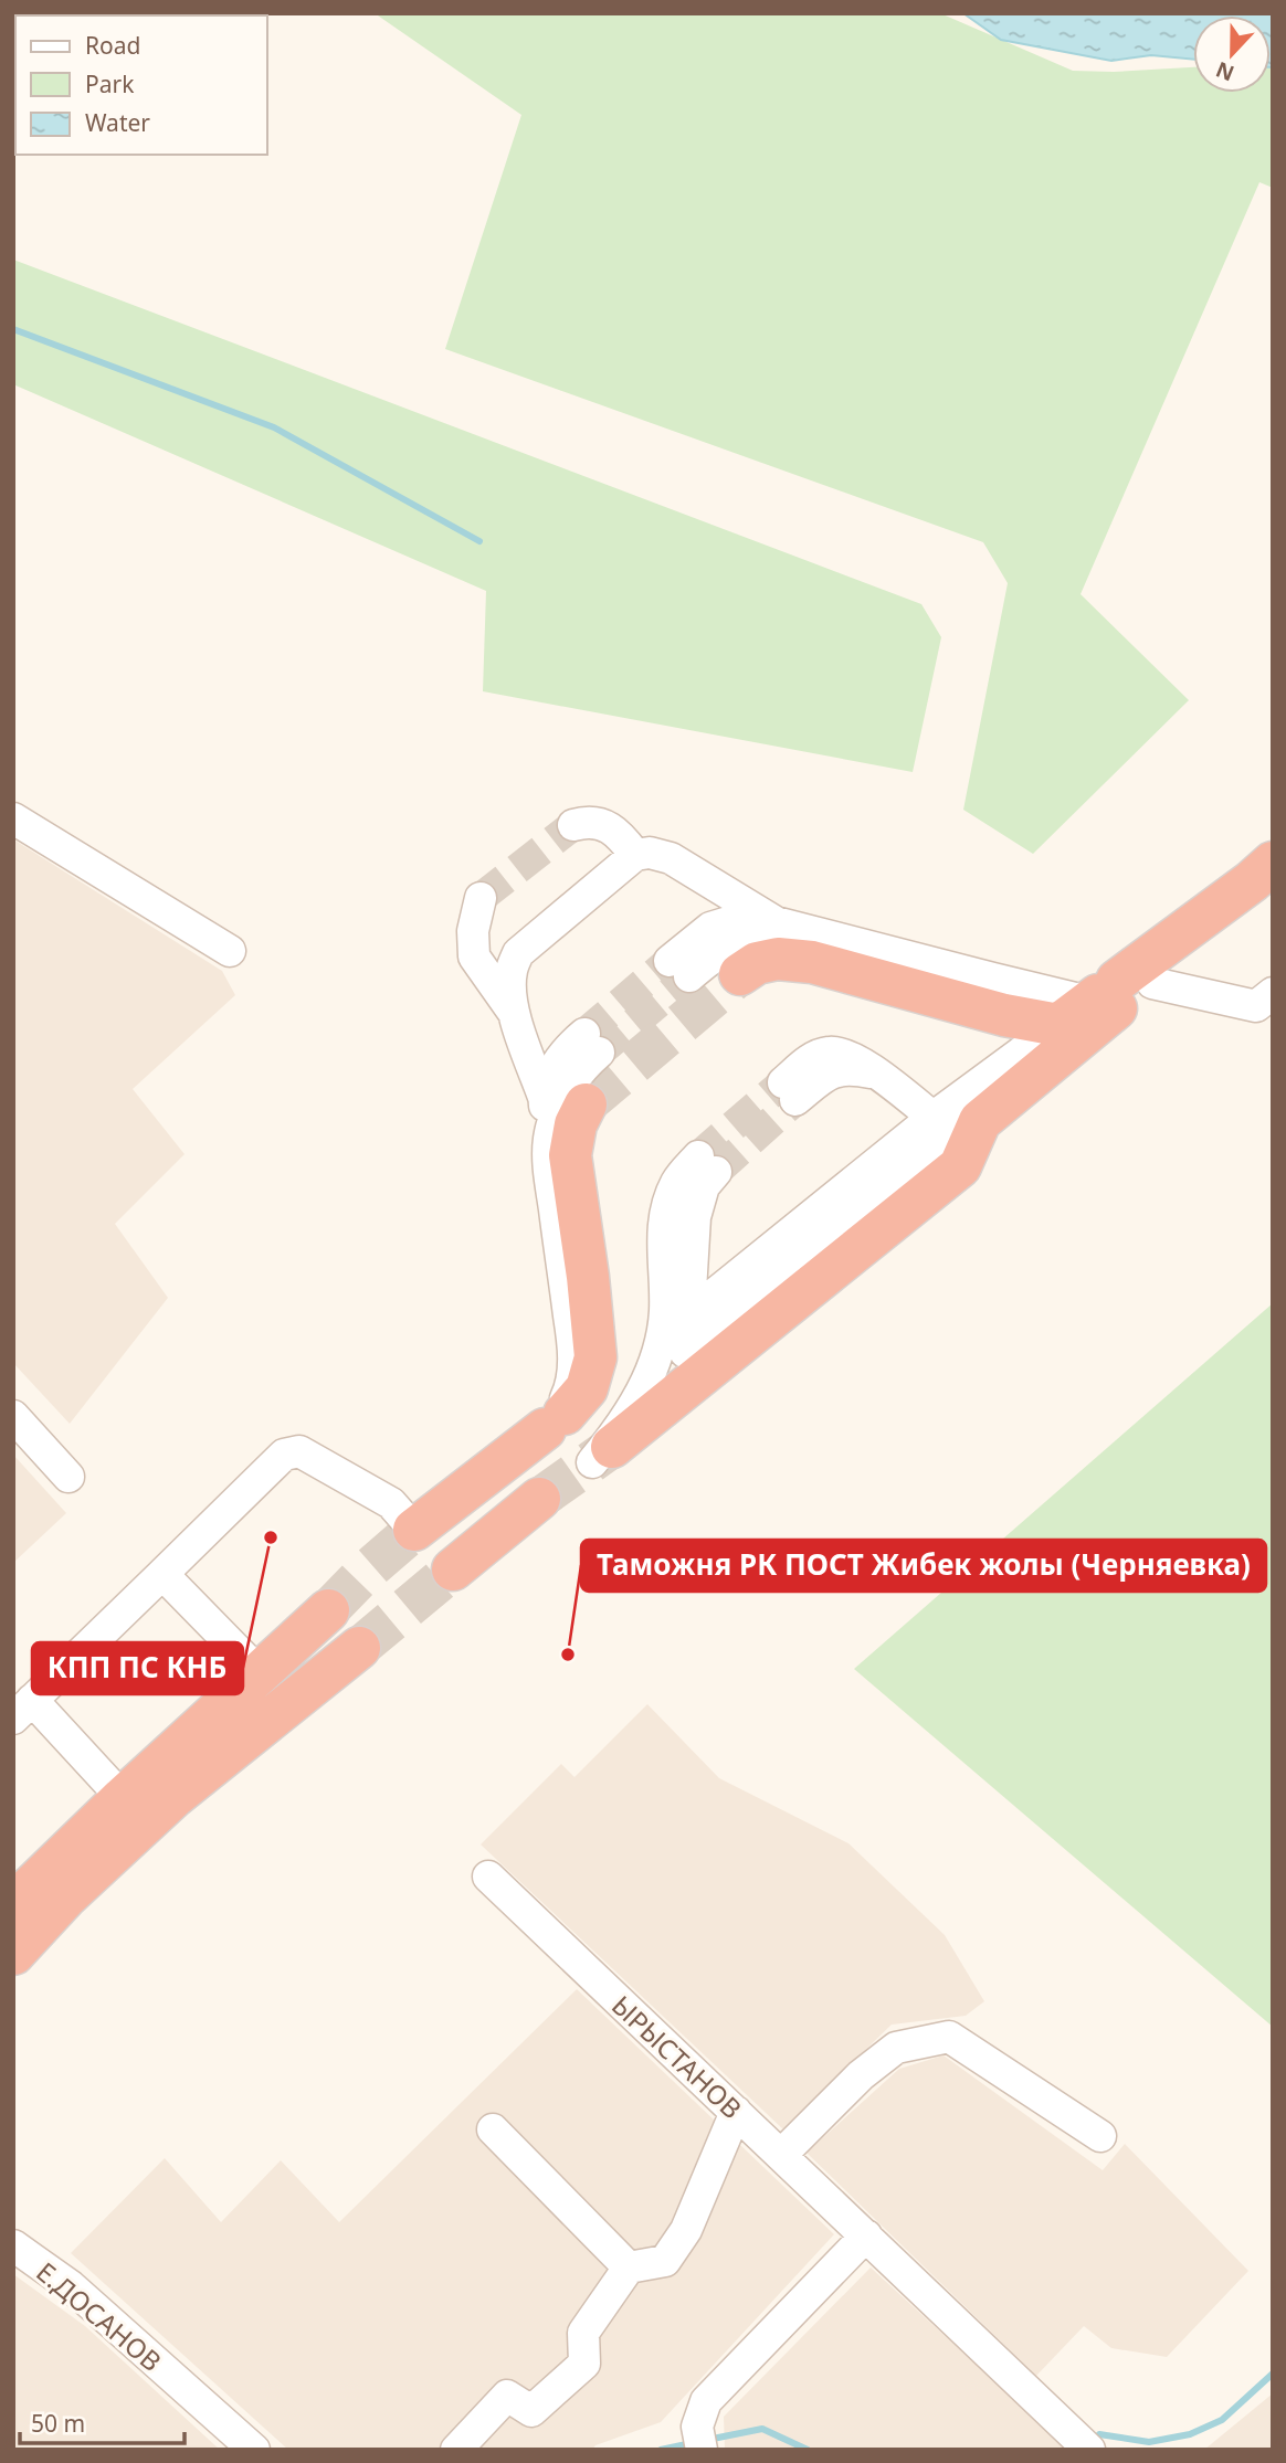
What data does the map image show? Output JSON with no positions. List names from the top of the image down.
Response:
{
  "streets": {
    "street": ["ЫРЫСТАНОВ", "Е.ДОСАНОВ"]
  },
  "places": ["КПП ПС КНБ", "Таможня РК ПОСТ Жибек жолы (Черняевка)"],
  "legend": ["Road", "Park", "Water"],
  "scale_bar": "50 m",
  "north": "bottom"
}
